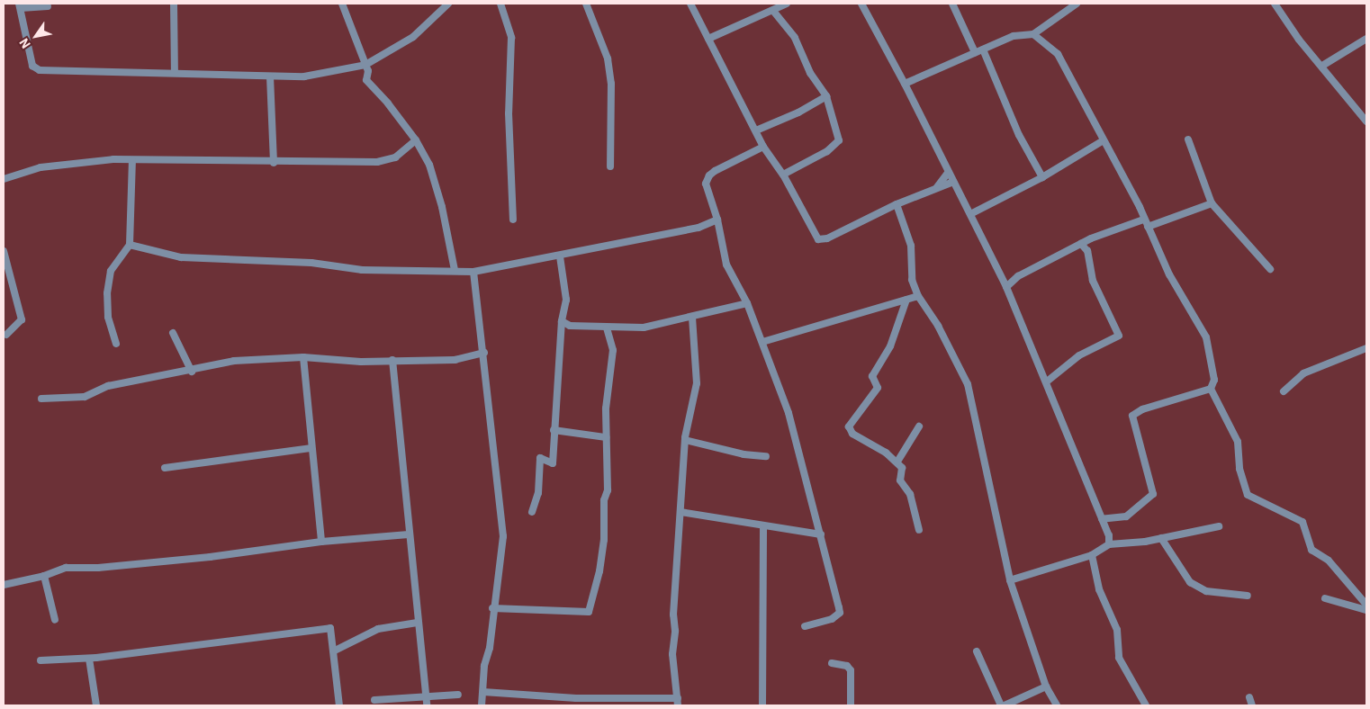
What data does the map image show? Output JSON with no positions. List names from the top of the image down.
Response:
{
  "north": "bottom left"
}
